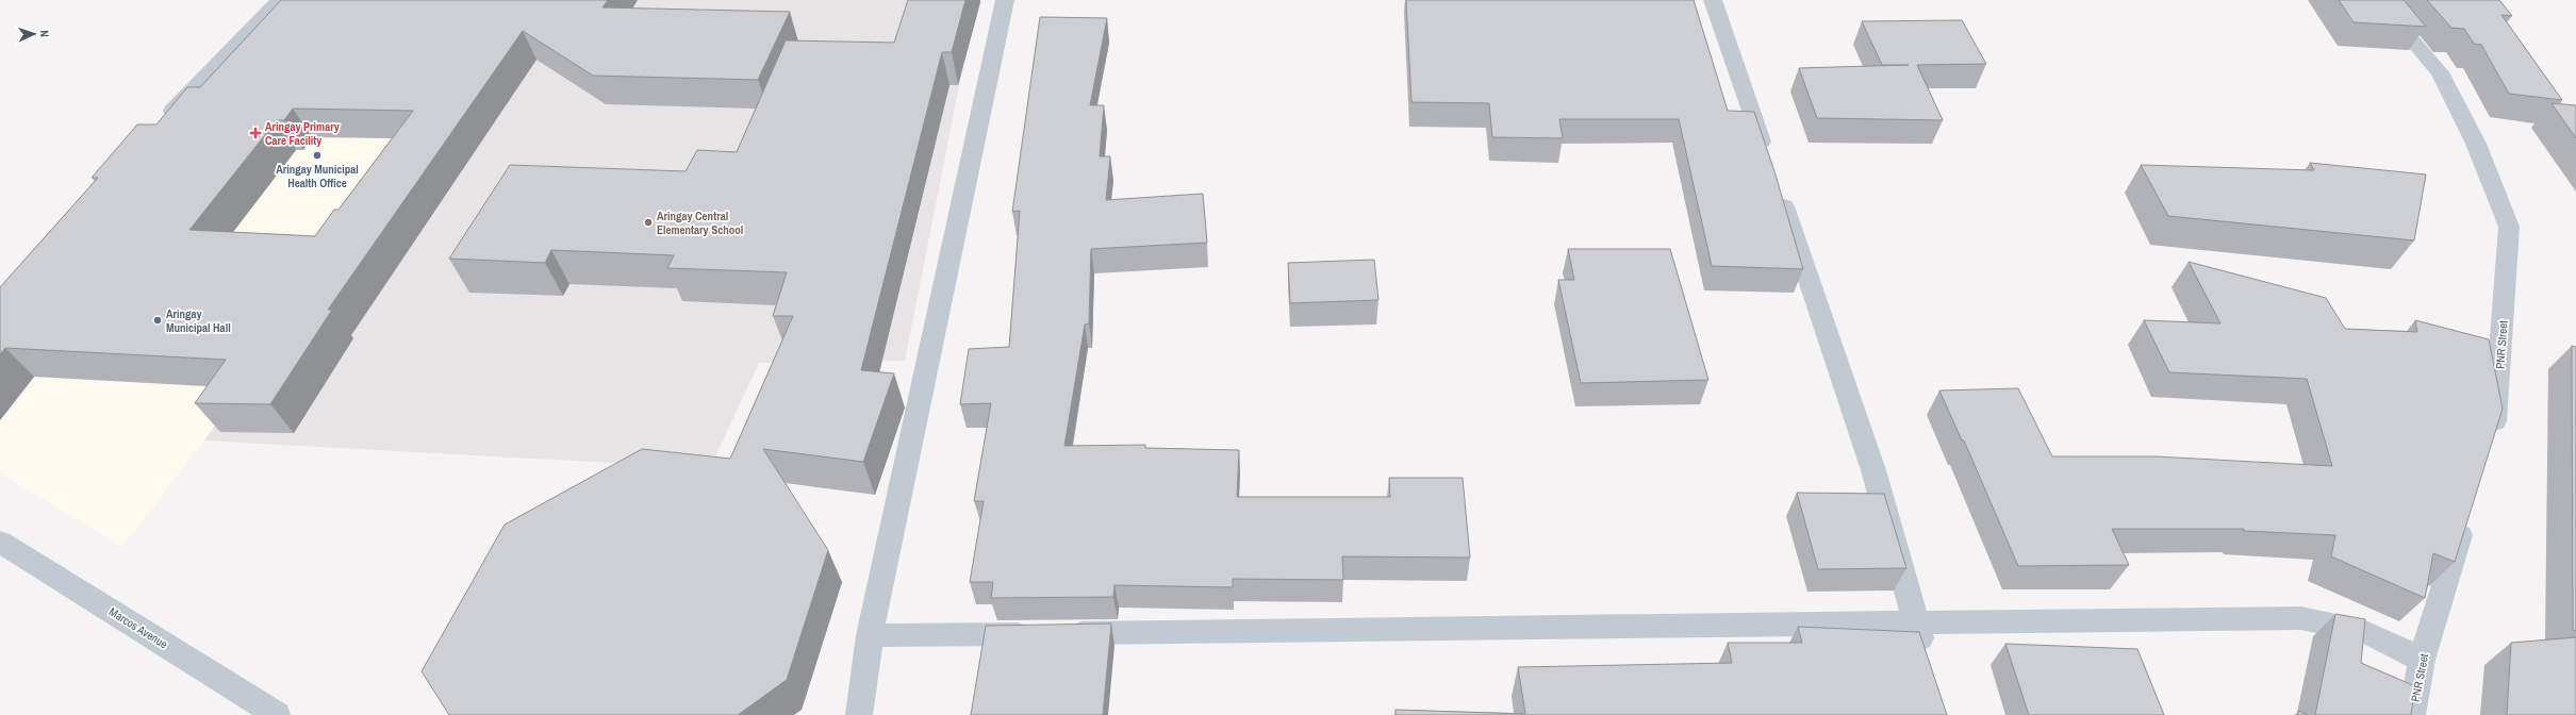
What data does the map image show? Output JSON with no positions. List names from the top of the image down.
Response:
{
  "streets": {
    "street": ["PNR Street", "Marcos Avenue"]
  },
  "places": {
    "health": ["Aringay Primary Care Facility"],
    "other": ["Aringay Municipal Health Office", "Aringay Central Elementary School", "Aringay Municipal Hall"]
  },
  "north": "right"
}
